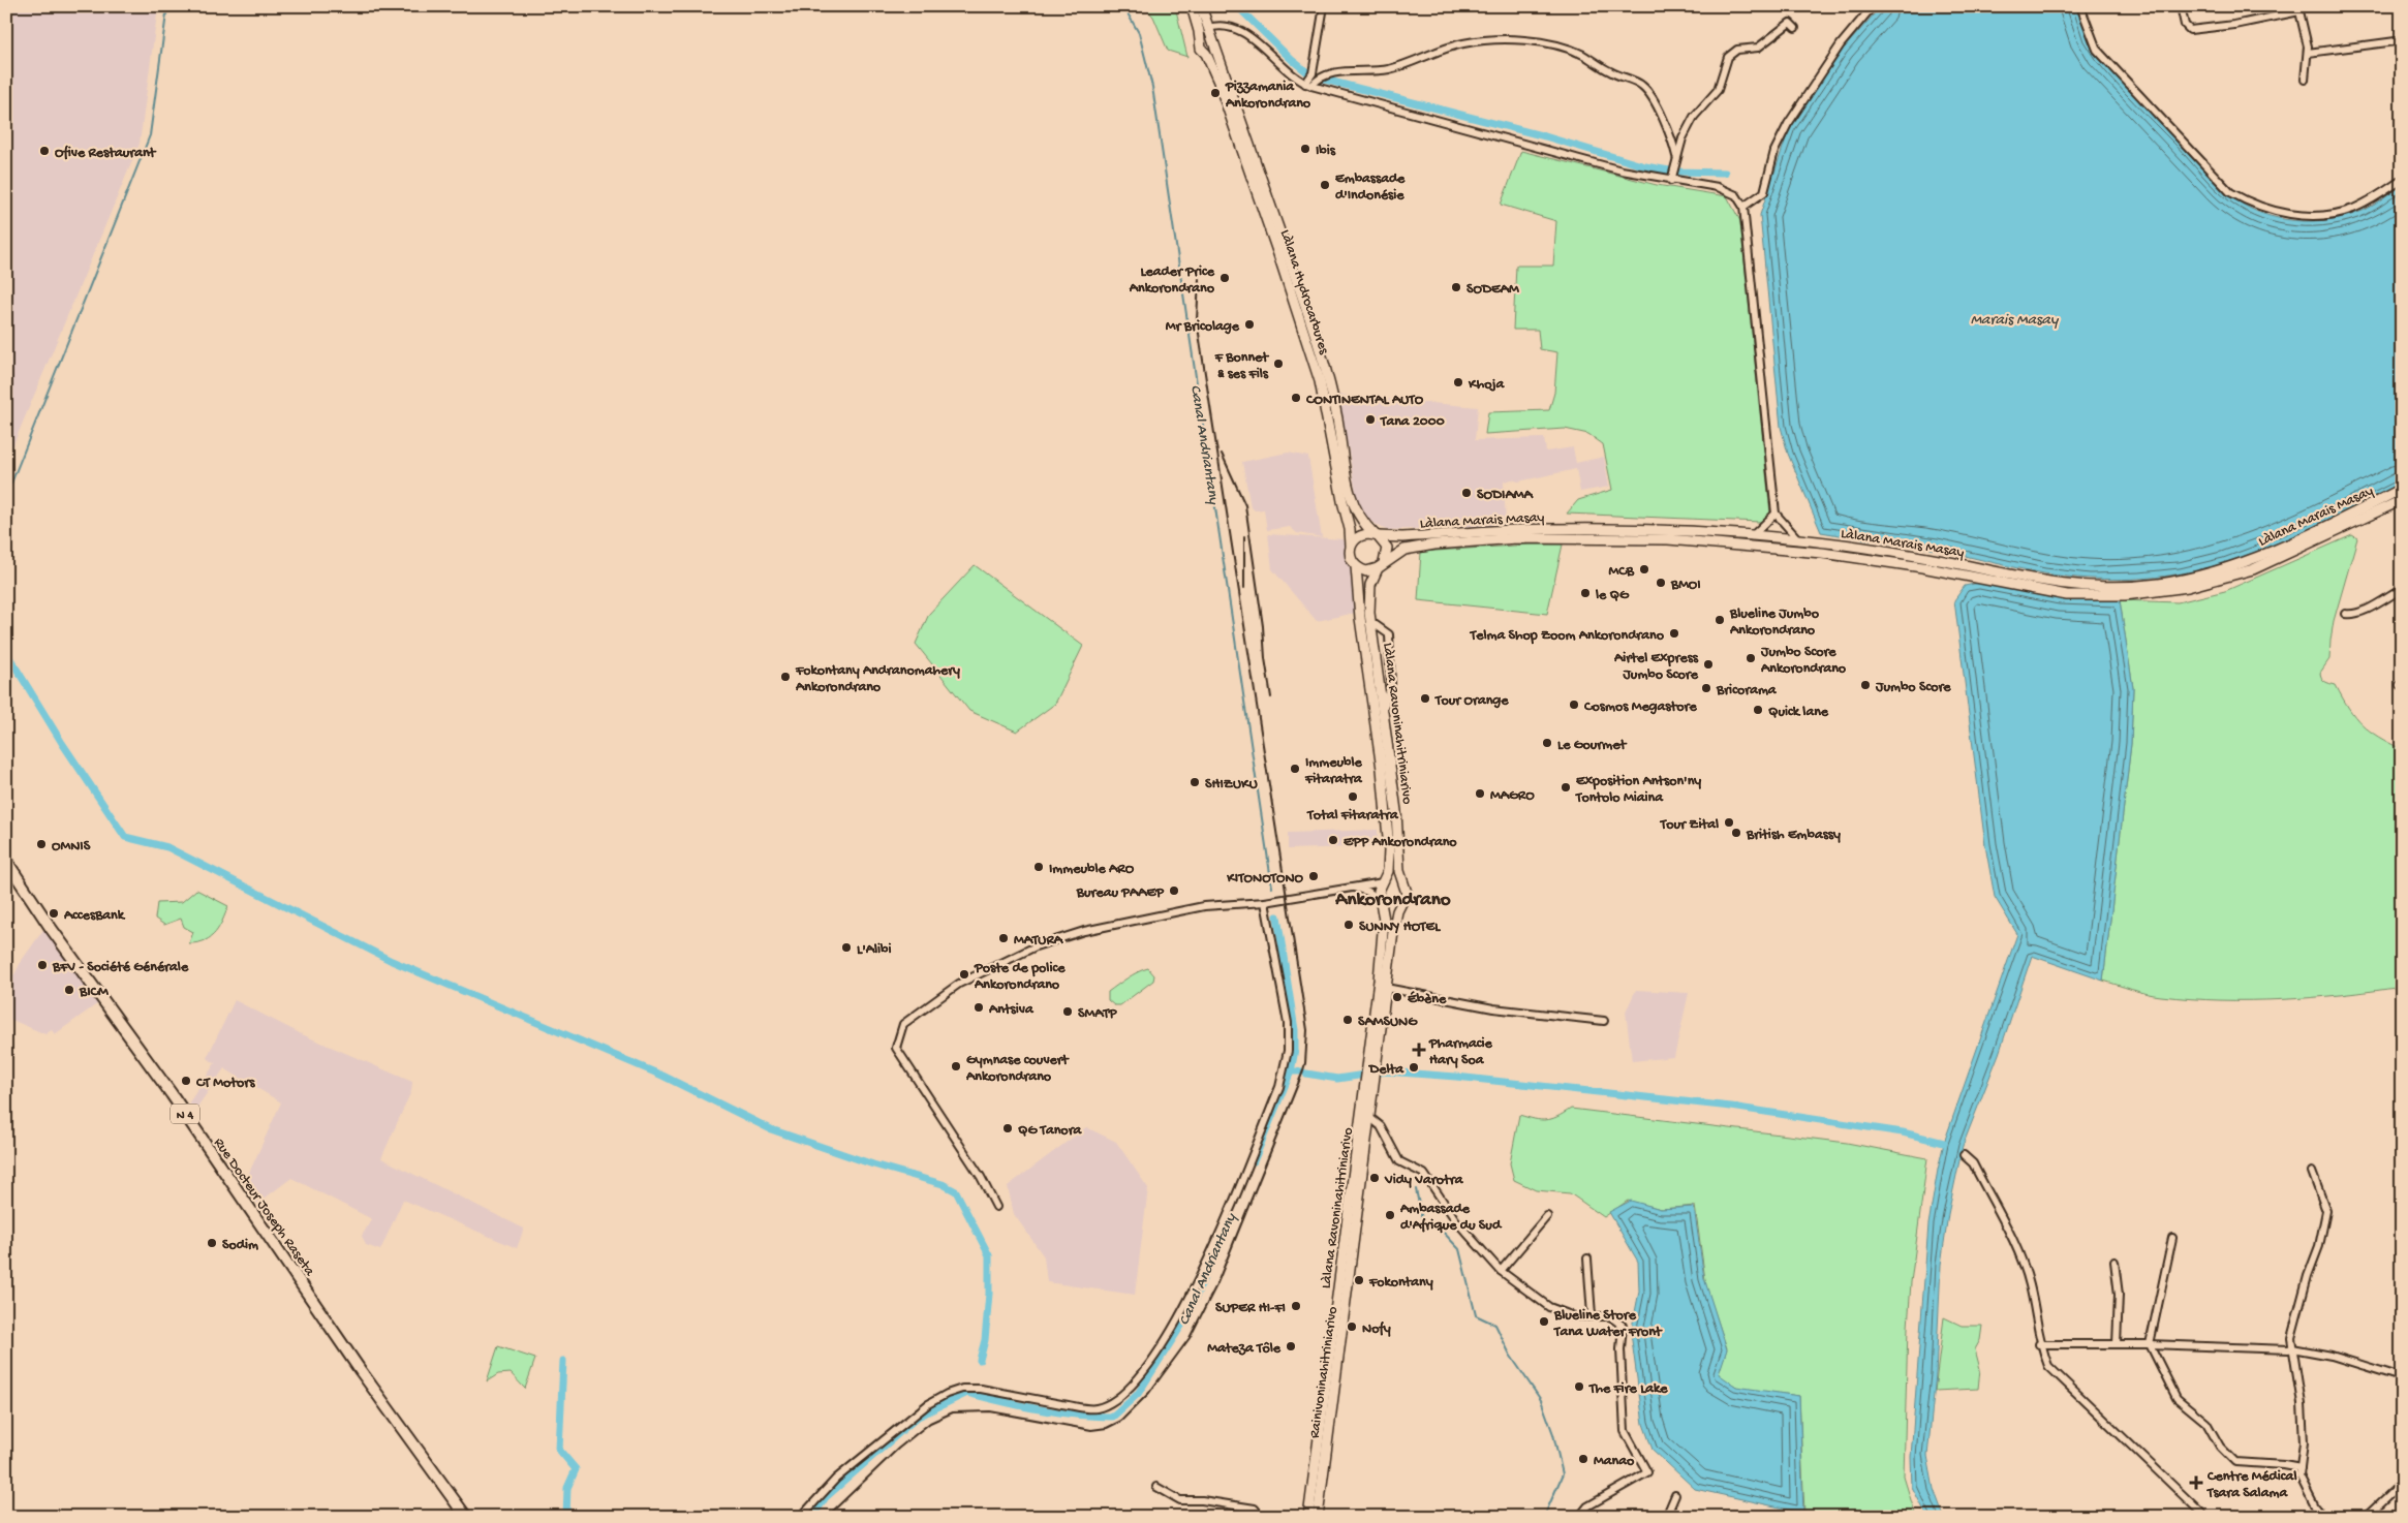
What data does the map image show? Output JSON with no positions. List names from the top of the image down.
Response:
{
  "streets": {
    "main road": [
      "Làlana Hydrocarbures",
      "Làlana Marais Masay",
      "Làlana Ravoninahitriniarivo",
      "N 4",
      "Rue Docteur Joseph Raseta",
      "Rainivoninahitriniarivo"
    ]
  },
  "crossings": [
    ["Làlana Hydrocarbures", "Làlana Marais Masay"],
    ["Làlana Hydrocarbures", "Làlana Ravoninahitriniarivo"],
    ["Làlana Marais Masay", "Làlana Ravoninahitriniarivo"],
    ["Làlana Ravoninahitriniarivo", "Rainivoninahitriniarivo"]
  ],
  "districts": ["Ankorondrano"],
  "water": ["Marais Masay", "Canal Andriantany"],
  "places": {
    "other": [
      "Pizzamania Ankorondrano",
      "Ibis",
      "Ofive Restaurant",
      "Embassade d'Indonésie",
      "Leader Price Ankorondrano",
      "SODEAM",
      "Mr Bricolage",
      "F Bonnet & ses Fils",
      "Khoja",
      "CONTINENTAL AUTO",
      "Tana 2000",
      "SODIAMA",
      "MCB",
      "BMOI",
      "le QG",
      "Blueline Jumbo Ankorondrano",
      "Telma Shop Zoom Ankorondrano",
      "Jumbo Score Ankorondrano",
      "Airtel Express Jumbo Score",
      "Fokontany Andranomahery Ankorondrano",
      "Jumbo Score",
      "Bricorama",
      "Tour Orange",
      "Cosmos Megastore",
      "Quick lane",
      "Le Gourmet",
      "Immeuble Fitaratra",
      "SHIZUKU",
      "Exposition Antson'ny Tontolo Miaina",
      "MAGRO",
      "Total Fitaratra",
      "Tour Zital",
      "British Embassy",
      "EPP Ankorondrano",
      "OMNIS",
      "Immeuble ARO",
      "KITONOTONO",
      "Bureau PAAEP",
      "AccesBank",
      "SUNNY HOTEL",
      "MATURA",
      "L'Alibi",
      "BFV - Société Générale",
      "Poste de police Ankorondrano",
      "BICM",
      "Ébène",
      "Antsiva",
      "SMATP",
      "SAMSUNG",
      "Gymnase couvert Ankorondrano",
      "Delta",
      "CT Motors",
      "QG Tanora",
      "Vidy Varotra",
      "Ambassade d'Afrique du Sud",
      "Sodim",
      "Fokontany",
      "SUPER HI-FI",
      "Blueline Store Tana Water Front",
      "Nofy",
      "Mateza Tôle",
      "The Fire Lake",
      "Manao"
    ],
    "health": ["Pharmacie Hary Soa", "Centre Médical Tsara Salama"]
  }
}
